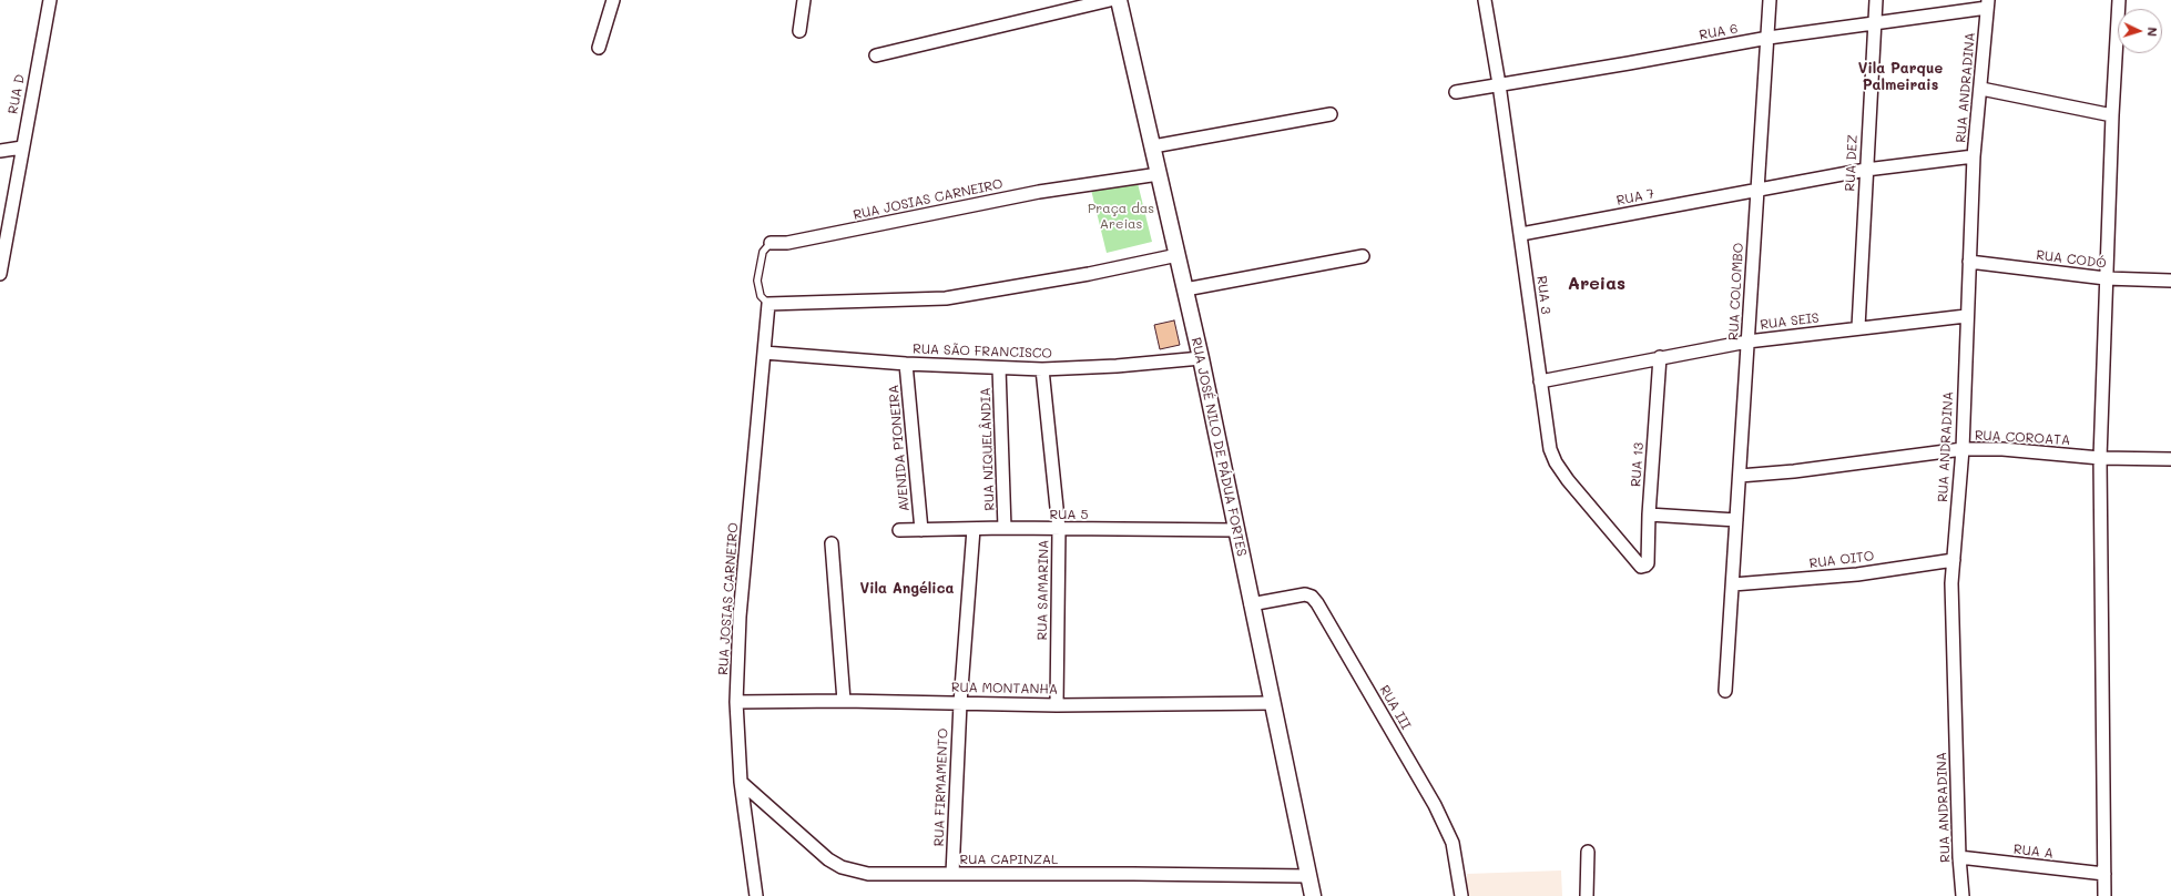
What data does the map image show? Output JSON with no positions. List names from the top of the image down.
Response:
{
  "streets": {
    "street": [
      "RUA 6",
      "RUA ANDRADINA",
      "RUA D",
      "RUA DEZ",
      "RUA 7",
      "RUA JOSIAS CARNEIRO",
      "RUA CODÓ",
      "RUA COLOMBO",
      "RUA 3",
      "RUA SEIS",
      "RUA SÃO FRANCISCO",
      "RUA COROATA",
      "RUA JOSÉ NILO DE PÁDUA FORTES",
      "AVENIDA PIONEIRA",
      "RUA NIQUELÂNDIA",
      "RUA 13",
      "RUA 5",
      "RUA OITO",
      "RUA SAMARINA",
      "RUA MONTANHA",
      "RUA III",
      "RUA FIRMAMENTO",
      "RUA A",
      "RUA CAPINZAL"
    ]
  },
  "crossings": [
    ["RUA 6", "RUA ANDRADINA"],
    ["RUA 6", "RUA DEZ"],
    ["RUA 6", "RUA COLOMBO"],
    ["RUA 6", "RUA 3"],
    ["RUA ANDRADINA", "RUA 7"],
    ["RUA ANDRADINA", "RUA CODÓ"],
    ["RUA ANDRADINA", "RUA SEIS"],
    ["RUA ANDRADINA", "RUA COROATA"],
    ["RUA ANDRADINA", "RUA OITO"],
    ["RUA ANDRADINA", "RUA A"],
    ["RUA DEZ", "RUA 7"],
    ["RUA DEZ", "RUA SEIS"],
    ["RUA 7", "RUA COLOMBO"],
    ["RUA 7", "RUA 3"],
    ["RUA JOSIAS CARNEIRO", "RUA SÃO FRANCISCO"],
    ["RUA JOSIAS CARNEIRO", "RUA JOSÉ NILO DE PÁDUA FORTES"],
    ["RUA JOSIAS CARNEIRO", "RUA MONTANHA"],
    ["RUA JOSIAS CARNEIRO", "RUA CAPINZAL"],
    ["RUA COLOMBO", "RUA SEIS"],
    ["RUA COLOMBO", "RUA COROATA"],
    ["RUA COLOMBO", "RUA OITO"],
    ["RUA 3", "RUA SEIS"],
    ["RUA 3", "RUA 13"],
    ["RUA SEIS", "RUA 13"],
    ["RUA SÃO FRANCISCO", "RUA JOSÉ NILO DE PÁDUA FORTES"],
    ["RUA SÃO FRANCISCO", "AVENIDA PIONEIRA"],
    ["RUA SÃO FRANCISCO", "RUA NIQUELÂNDIA"],
    ["RUA SÃO FRANCISCO", "RUA SAMARINA"],
    ["RUA JOSÉ NILO DE PÁDUA FORTES", "RUA 5"],
    ["RUA JOSÉ NILO DE PÁDUA FORTES", "RUA MONTANHA"],
    ["RUA JOSÉ NILO DE PÁDUA FORTES", "RUA III"],
    ["RUA JOSÉ NILO DE PÁDUA FORTES", "RUA CAPINZAL"],
    ["AVENIDA PIONEIRA", "RUA 5"],
    ["RUA NIQUELÂNDIA", "RUA 5"],
    ["RUA 5", "RUA SAMARINA"],
    ["RUA SAMARINA", "RUA MONTANHA"],
    ["RUA MONTANHA", "RUA FIRMAMENTO"],
    ["RUA FIRMAMENTO", "RUA CAPINZAL"]
  ],
  "districts": ["Vila Parque Palmeirais", "Areias", "Vila Angélica"],
  "parks": ["Praça das Areias"],
  "north": "right"
}
